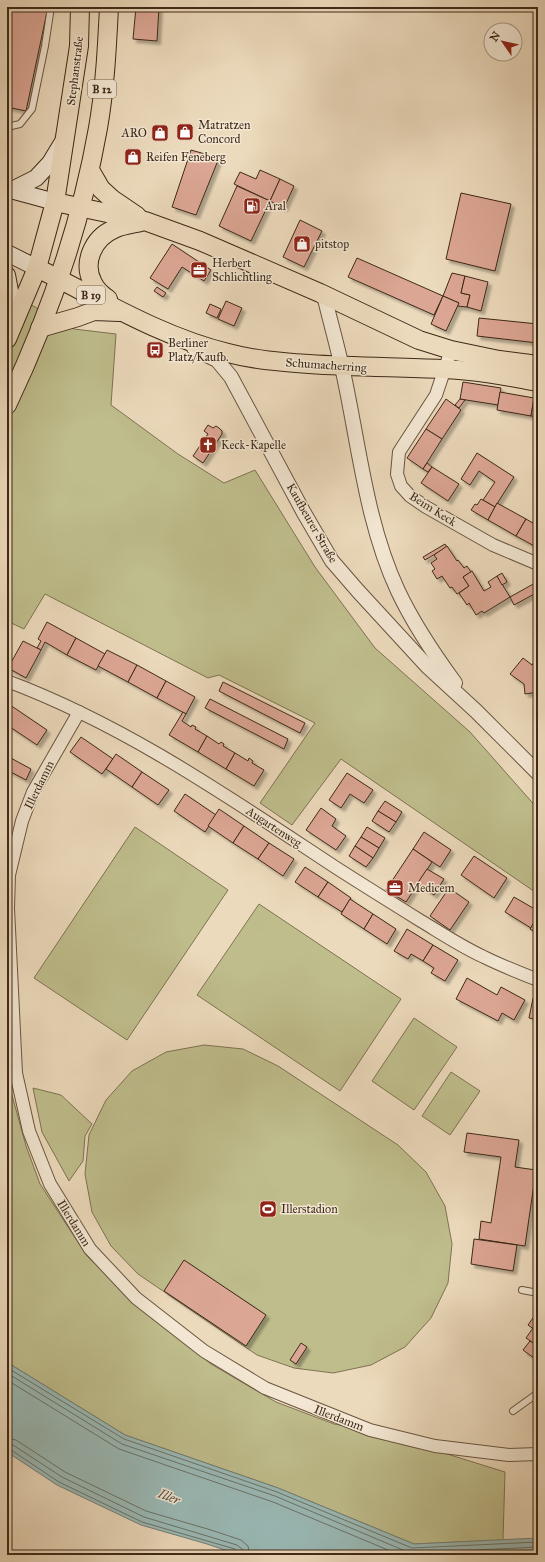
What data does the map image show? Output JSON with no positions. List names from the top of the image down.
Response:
{
  "streets": {
    "main road": [
      "Stephanstraße",
      "B 12",
      "B 19",
      "Schumacherring"
    ],
    "street": [
      "Beim Keck",
      "Kaufbeurer Straße",
      "Illerdamm",
      "Augartenweg"
    ]
  },
  "crossings": [
    ["Stephanstraße", "B 12"],
    ["B 12", "B 19"],
    ["B 19", "Schumacherring"],
    ["Schumacherring", "Beim Keck"],
    ["Schumacherring", "Kaufbeurer Straße"],
    ["Illerdamm", "Augartenweg"]
  ],
  "water": ["Iller"],
  "places": {
    "shop": [
      "Matratzen Concord",
      "ARO",
      "Reifen Feneberg",
      "pitstop"
    ],
    "fuel station": ["Aral"],
    "office": ["Herbert Schlichtling", "Medicem"],
    "bus stop": ["Berliner Platz/Kaufb."],
    "church": ["Keck-Kapelle"],
    "sports": ["Illerstadion"]
  },
  "north": "top left"
}
